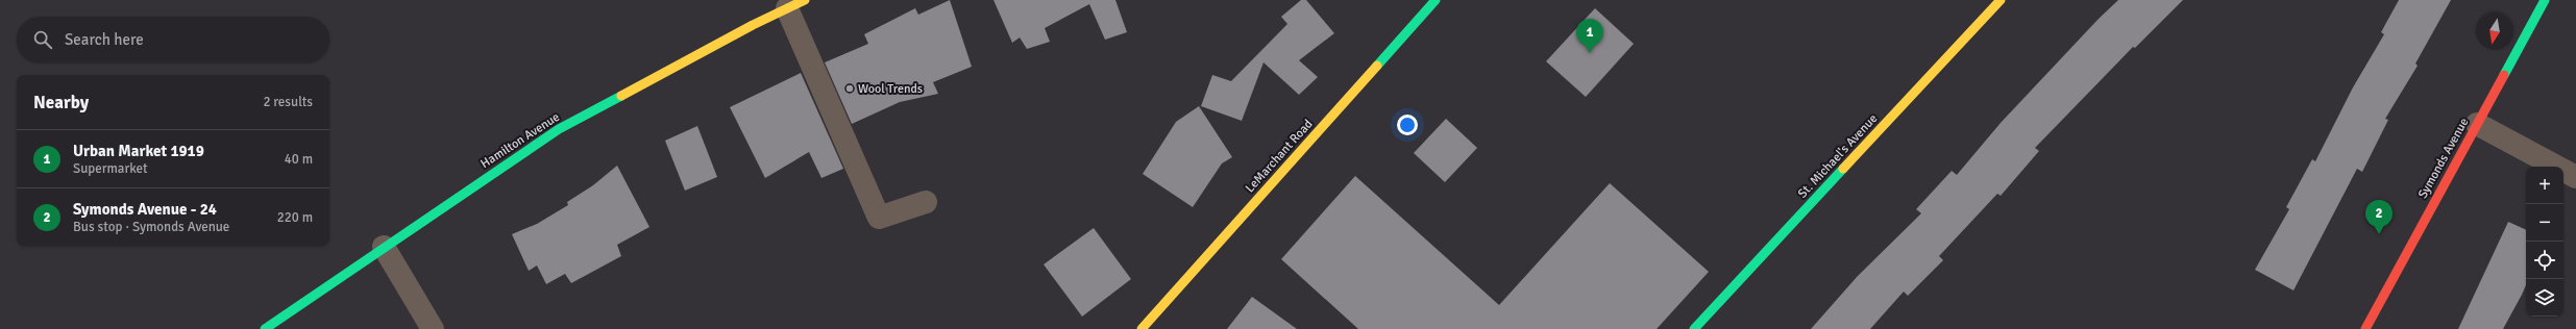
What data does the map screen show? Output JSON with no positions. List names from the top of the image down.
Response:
{
  "streets": {
    "street": [
      "Hamilton Avenue",
      "LeMarchant Road",
      "St. Michael's Avenue",
      "Symonds Avenue"
    ]
  },
  "places": ["Wool Trends"],
  "north": "bottom",
  "page": {
    "search": "Search here",
    "pins": ["1", "2"],
    "heading": ["Nearby", "2 results"],
    "list": [
      {
        "mark": "1",
        "name": "Urban Market 1919",
        "note": "Supermarket",
        "value": "40 m"
      },
      {
        "mark": "2",
        "name": "Symonds Avenue - 24",
        "note": "Bus stop · Symonds Avenue",
        "value": "220 m"
      }
    ],
    "map_buttons": ["+", "−"]
  }
}
